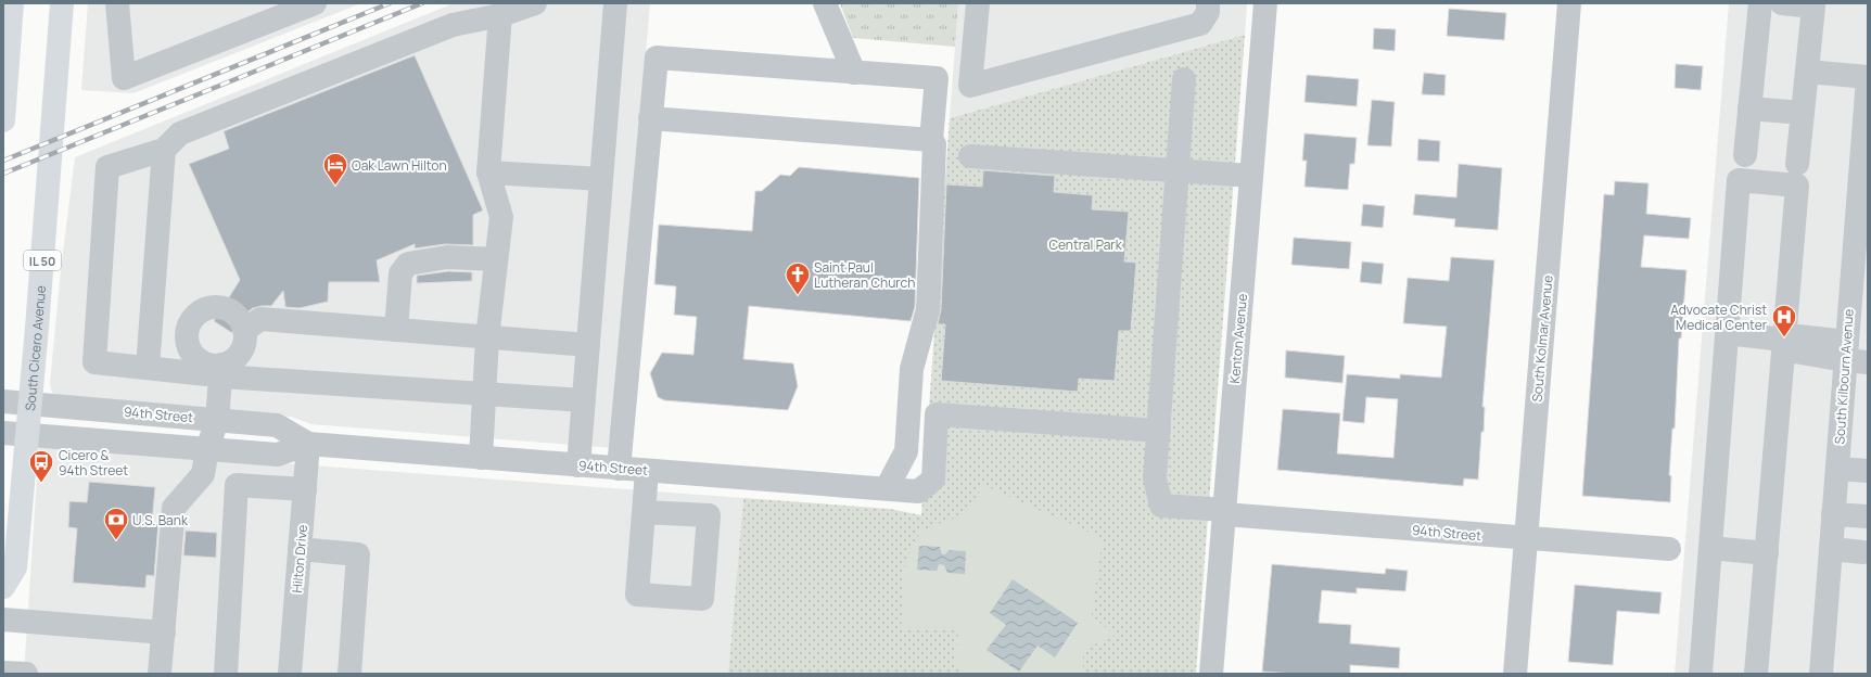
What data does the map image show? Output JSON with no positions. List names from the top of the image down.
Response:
{
  "streets": {
    "main road": ["IL 50", "South Cicero Avenue"],
    "street": [
      "Kenton Avenue",
      "South Kolmar Avenue",
      "South Kilbourn Avenue",
      "94th Street",
      "Hilton Drive"
    ]
  },
  "crossings": [
    ["Kenton Avenue", "94th Street"],
    ["South Kolmar Avenue", "94th Street"],
    ["South Cicero Avenue", "94th Street"],
    ["94th Street", "Hilton Drive"]
  ],
  "parks": ["Central Park"],
  "places": {
    "hotel": ["Oak Lawn Hilton"],
    "church": ["Saint Paul Lutheran Church"],
    "hospital": ["Advocate Christ Medical Center"],
    "bus stop": ["Cicero & 94th Street"],
    "bank": ["U.S. Bank"]
  }
}
